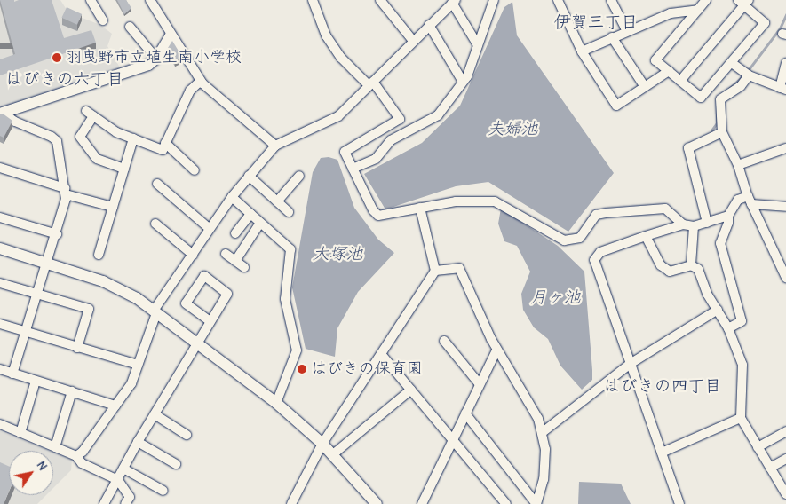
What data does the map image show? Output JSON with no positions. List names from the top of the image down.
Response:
{
  "districts": ["伊賀三丁目", "はびきの六丁目", "はびきの四丁目"],
  "water": ["夫婦池", "大塚池", "月ヶ池"],
  "places": ["羽曳野市立埴生南小学校", "はびきの保育園"],
  "north": "top right"
}
